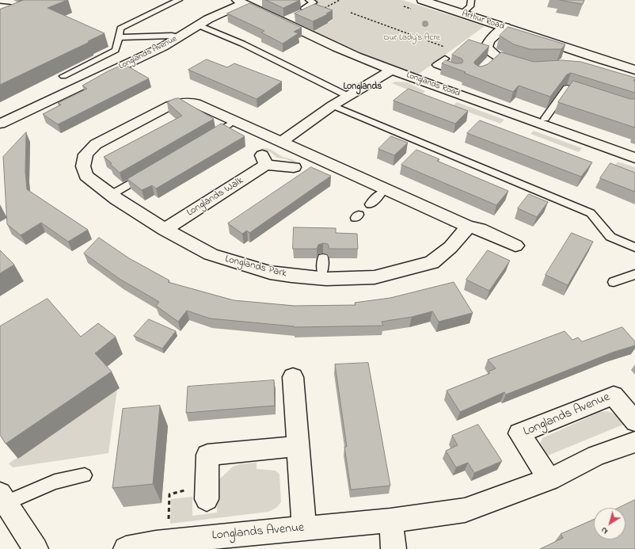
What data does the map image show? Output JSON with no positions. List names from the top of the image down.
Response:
{
  "streets": {
    "street": [
      "Arthur Road",
      "Longlands Avenue",
      "Longlands Road",
      "Longlands Walk",
      "Longlands Park"
    ]
  },
  "crossings": [
    ["Longlands Avenue", "Longlands Road"],
    ["Longlands Walk", "Longlands Park"]
  ],
  "districts": ["Longlands"],
  "parks": ["Our Lady's Acre"],
  "north": "bottom left"
}
